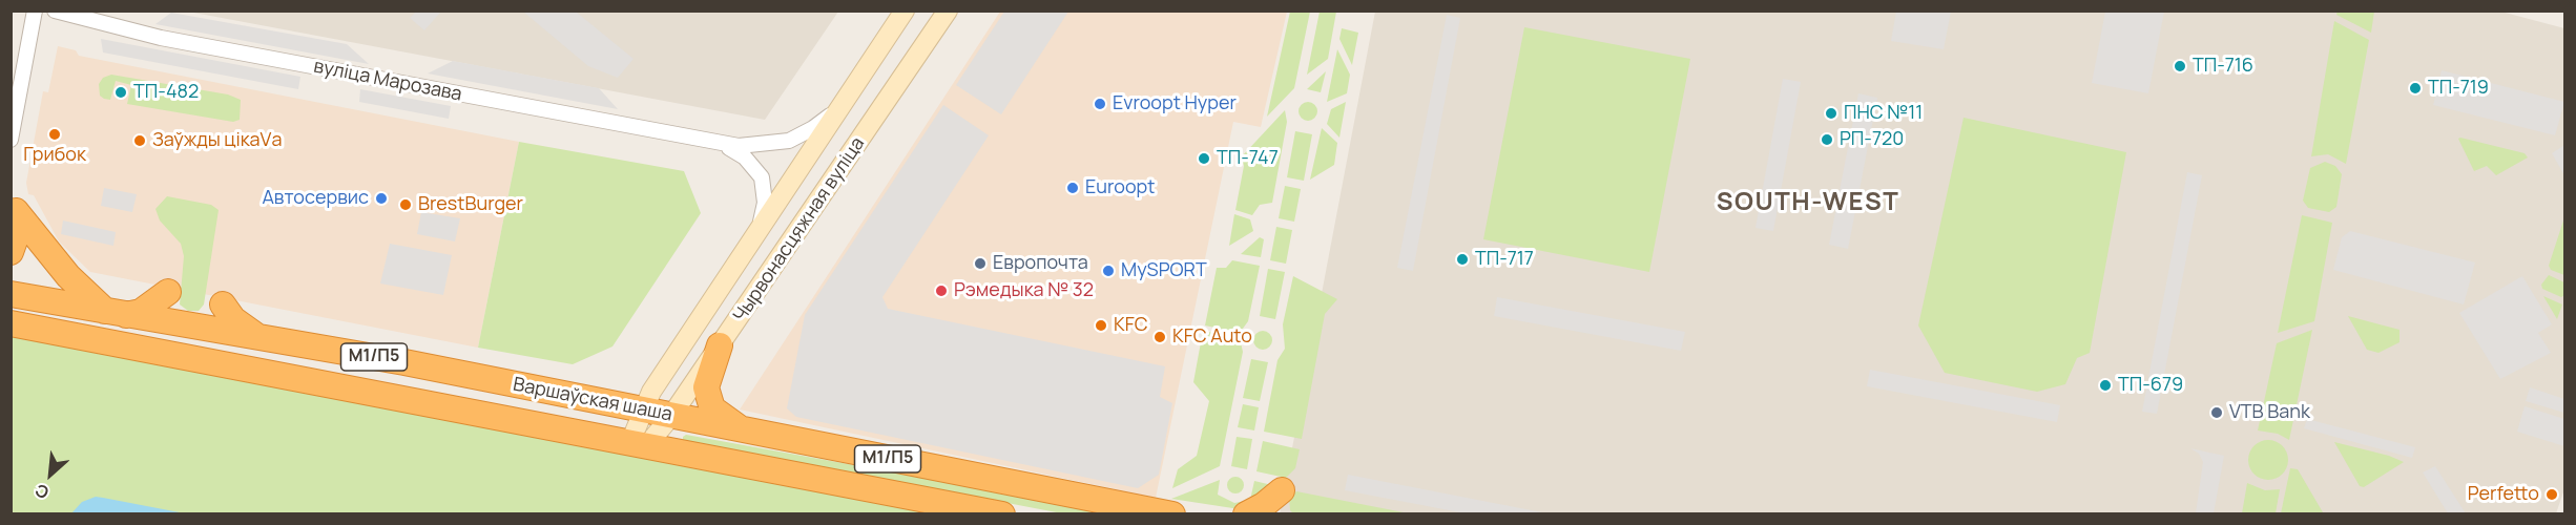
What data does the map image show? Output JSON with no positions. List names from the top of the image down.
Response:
{
  "streets": {
    "highway": ["М1/П5", "Варшаўская шаша"],
    "main road": ["Чырвонасцяжная вуліца"],
    "street": ["вуліца Марозава"]
  },
  "crossings": [
    ["вуліца Марозава", "Чырвонасцяжная вуліца"],
    ["Чырвонасцяжная вуліца", "Варшаўская шаша"]
  ],
  "districts": ["SOUTH-WEST"],
  "places": [
    "ТП-716",
    "ТП-719",
    "ТП-482",
    "Evroopt Hyper",
    "ПНС №11",
    "Грибок",
    "РП-720",
    "Заўжды цікаVа",
    "ТП-747",
    "Euroopt",
    "Автосервис",
    "BrestBurger",
    "ТП-717",
    "Европочта",
    "MySPORT",
    "Рэмедыка № 32",
    "KFC",
    "KFC Auto",
    "ТП-679",
    "VTB Bank",
    "Perfetto"
  ],
  "north": "bottom left"
}
